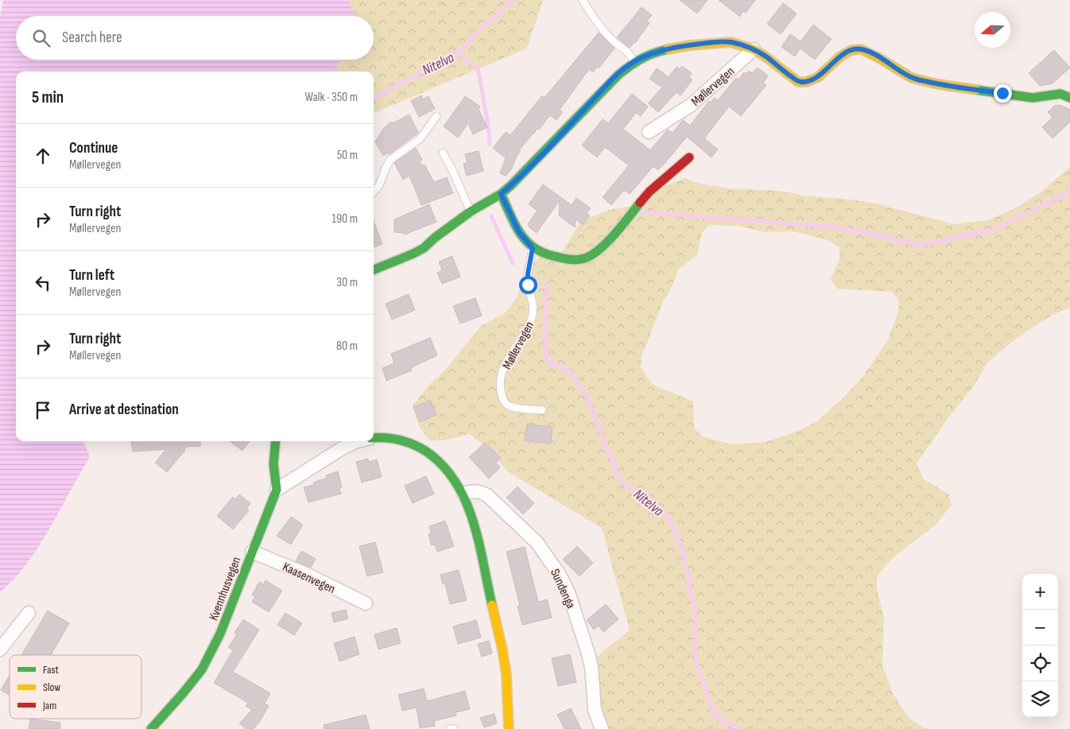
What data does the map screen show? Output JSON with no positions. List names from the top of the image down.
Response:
{
  "streets": {
    "street": [
      "Møllervegen",
      "Kaasenvegen",
      "Kvennhusvegen",
      "Sundenga"
    ]
  },
  "crossings": [
    ["Kaasenvegen", "Kvennhusvegen"]
  ],
  "water": ["Nitelva"],
  "legend": ["Fast", "Slow", "Jam"],
  "north": "left",
  "page": {
    "search": "Search here",
    "heading": ["5 min", "Walk · 350 m"],
    "list": [
      ["Continue", "Møllervegen", "50 m"],
      ["Turn right", "Møllervegen", "190 m"],
      ["Turn left", "Møllervegen", "30 m"],
      ["Turn right", "Møllervegen", "80 m"],
      "Arrive at destination"
    ],
    "map_buttons": ["+", "−"]
  }
}
